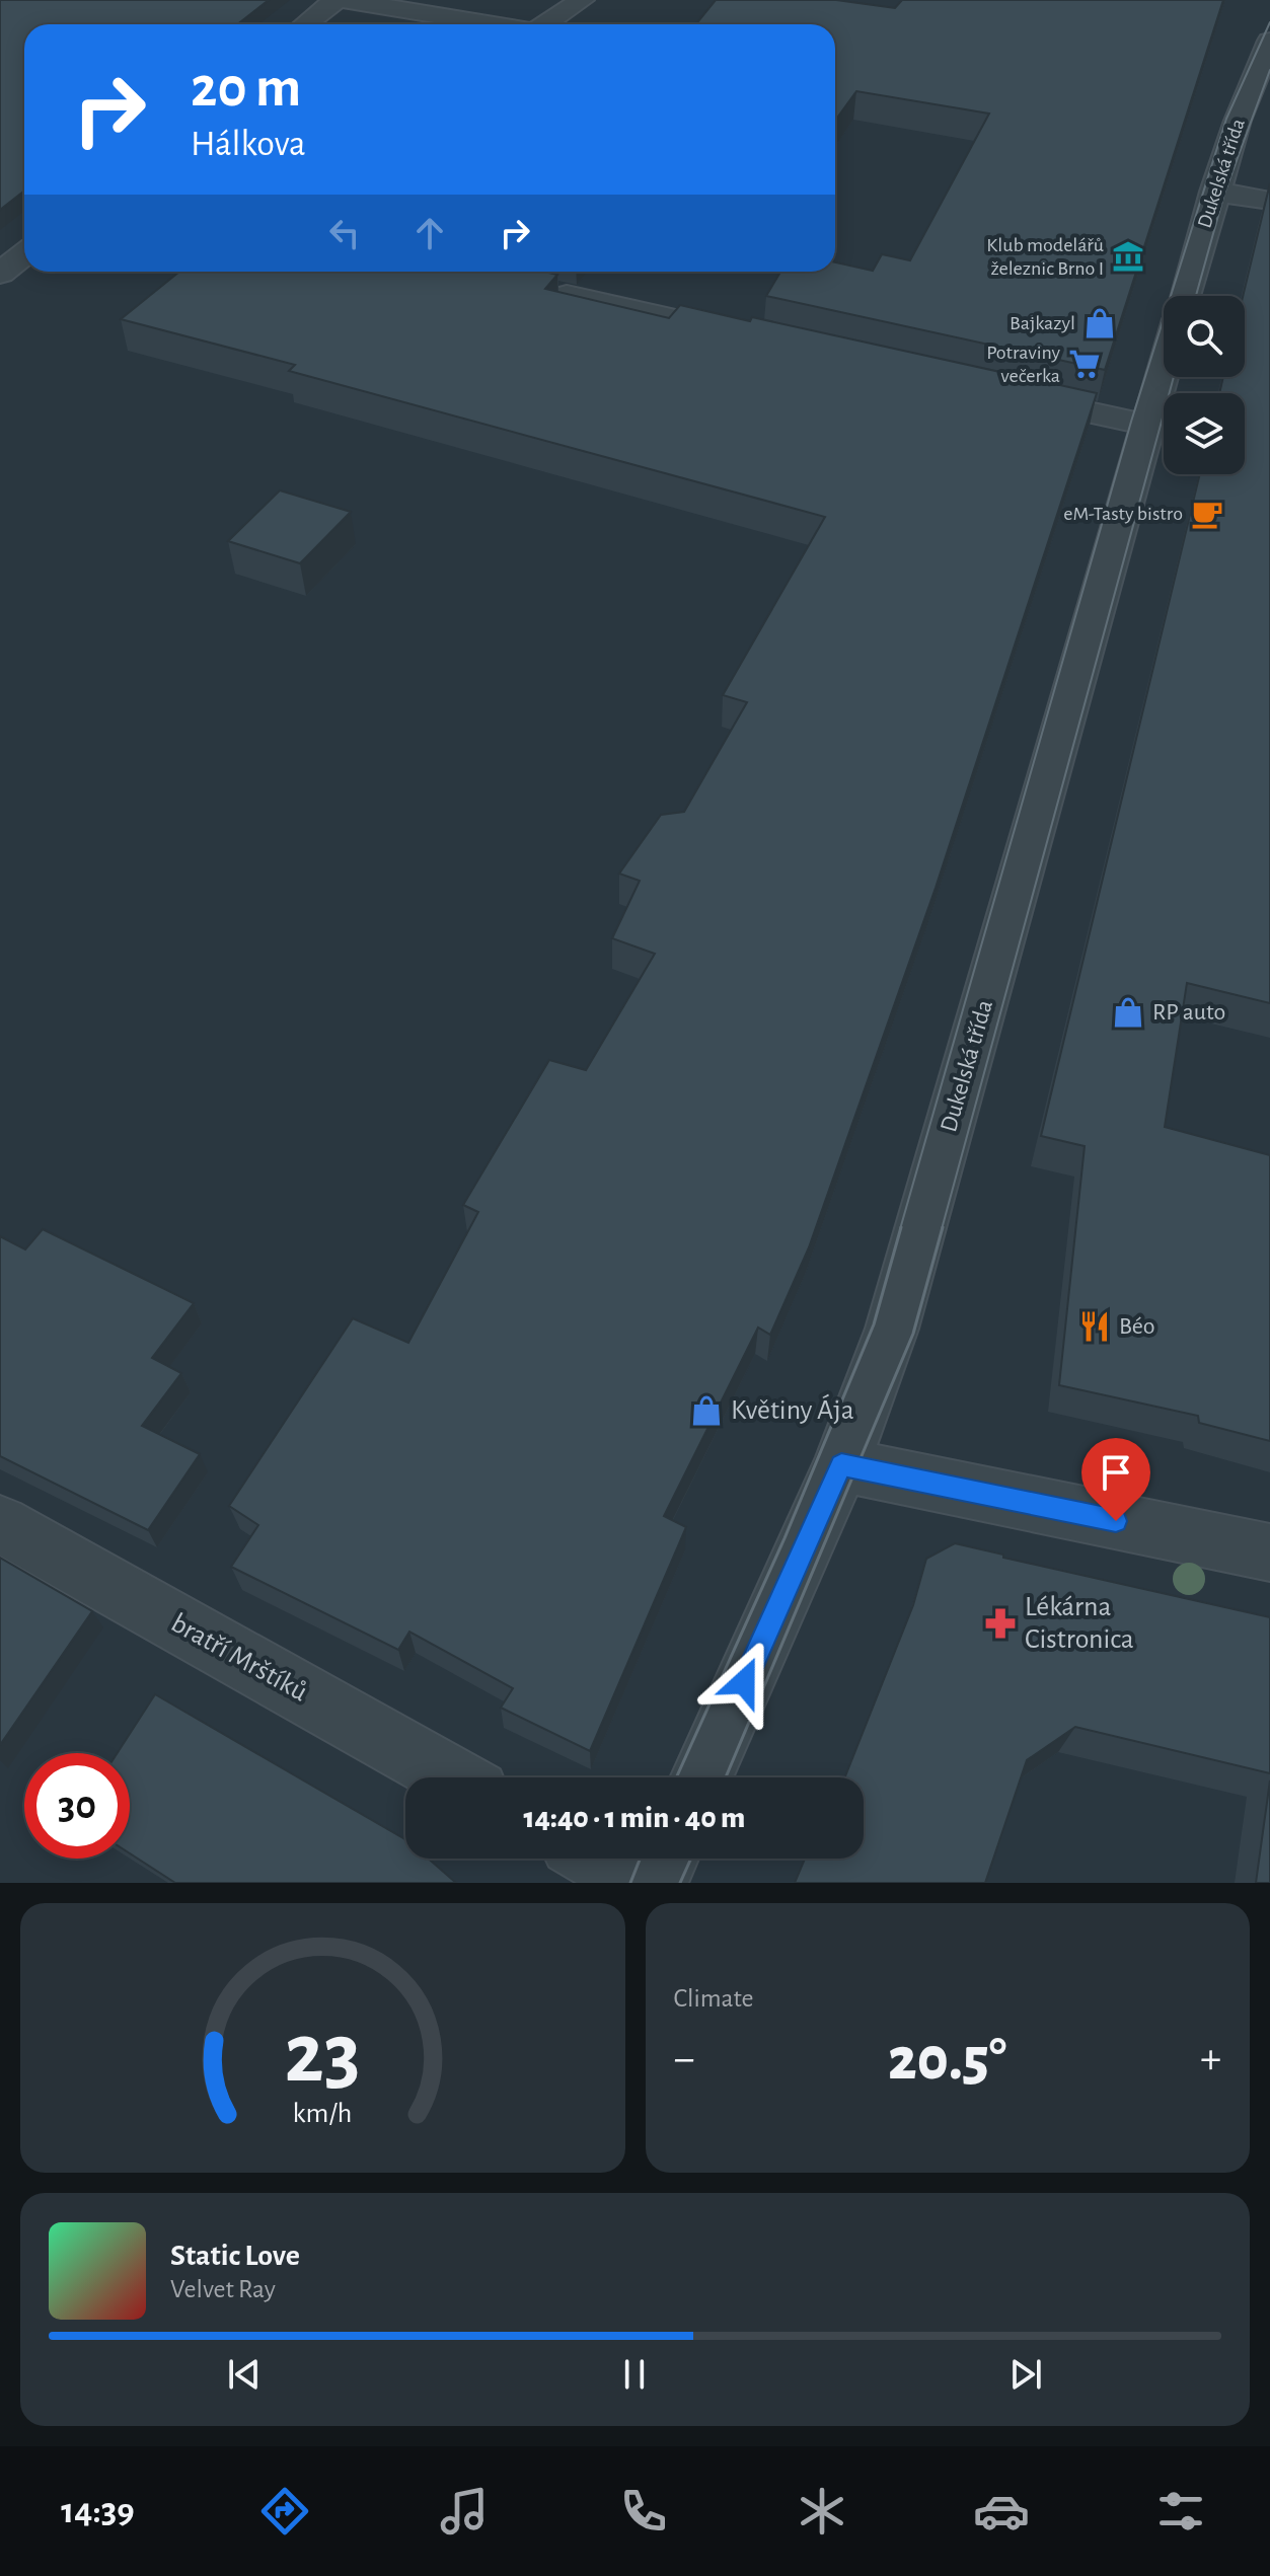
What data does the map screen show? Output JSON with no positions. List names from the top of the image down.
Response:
{
  "streets": {
    "street": ["Dukelská třída", "bratří Mrštíků"]
  },
  "places": {
    "museum": ["Klub modelářů železnic Brno I"],
    "shop": ["Bajkazyl", "RP auto", "Květiny Ája"],
    "supermarket": ["Potraviny večerka"],
    "cafe": ["eM-Tasty bistro"],
    "restaurant": ["Béo"],
    "pharmacy": ["Lékárna Cistronica"]
  },
  "page": {
    "turn": ["20 m", "Hálkova"],
    "limit": "30",
    "trip": "14:40 · 1 min · 40 m",
    "tile": "Climate",
    "heat": ["−", "20.5°", "+"],
    "song": ["Static Love", "Velvet Ray"],
    "tabs": "14:39",
    "gauge": ["23", "km/h"]
  }
}
